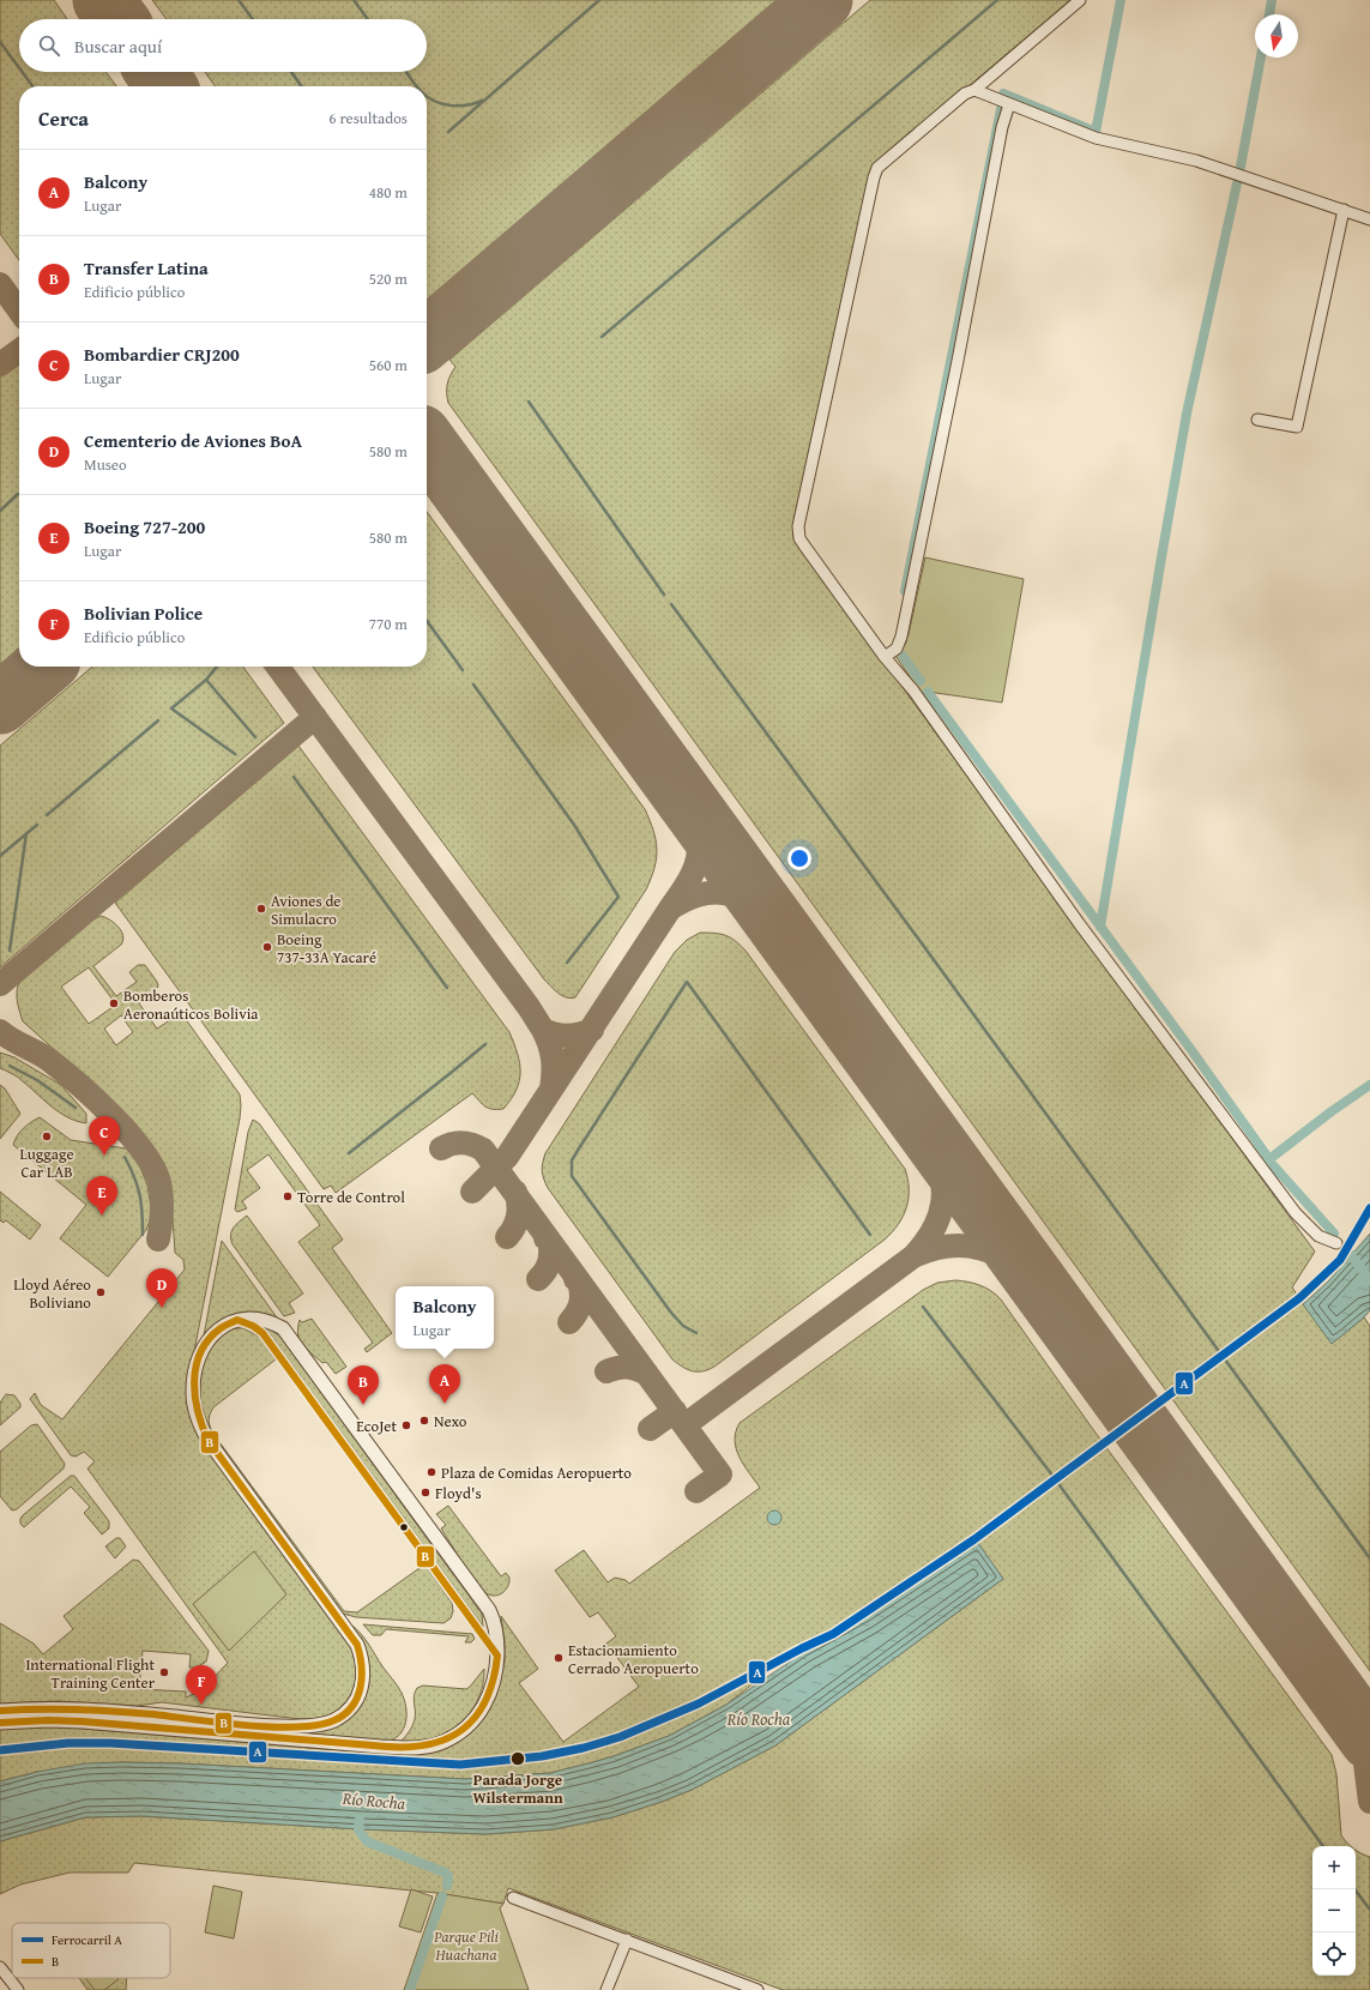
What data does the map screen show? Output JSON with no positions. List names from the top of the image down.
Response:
{
  "water": ["Río Rocha"],
  "parks": ["Parque Pili Huachana"],
  "places": [
    "Aviones de Simulacro",
    "Boeing 737-33A Yacaré",
    "Bomberos Aeronaúticos Bolivia",
    "Luggage Car LAB",
    "Torre de Control",
    "Lloyd Aéreo Boliviano",
    "Nexo",
    "EcoJet",
    "Plaza de Comidas Aeropuerto",
    "Floyd's",
    "Estacionamiento Cerrado Aeropuerto",
    "International Flight Training Center",
    "Parada Jorge Wilstermann"
  ],
  "lines": ["rail line A", "transit line B"],
  "legend": ["Ferrocarril A", "B"],
  "north": "bottom",
  "page": {
    "search": "Buscar aquí",
    "heading": ["Cerca", "6 resultados"],
    "list": [
      {
        "mark": "A",
        "name": "Balcony",
        "note": "Lugar",
        "value": "480 m"
      },
      {
        "mark": "B",
        "name": "Transfer Latina",
        "note": "Edificio público",
        "value": "520 m"
      },
      {
        "mark": "C",
        "name": "Bombardier CRJ200",
        "note": "Lugar",
        "value": "560 m"
      },
      {
        "mark": "D",
        "name": "Cementerio de Aviones BoA",
        "note": "Museo",
        "value": "580 m"
      },
      {
        "mark": "E",
        "name": "Boeing 727-200",
        "note": "Lugar",
        "value": "580 m"
      },
      {
        "mark": "F",
        "name": "Bolivian Police",
        "note": "Edificio público",
        "value": "770 m"
      }
    ],
    "pins": [
      "C",
      "E",
      "D",
      "A",
      "B",
      "F"
    ],
    "popup": ["Balcony", "Lugar"],
    "map_buttons": ["+", "−"]
  }
}
